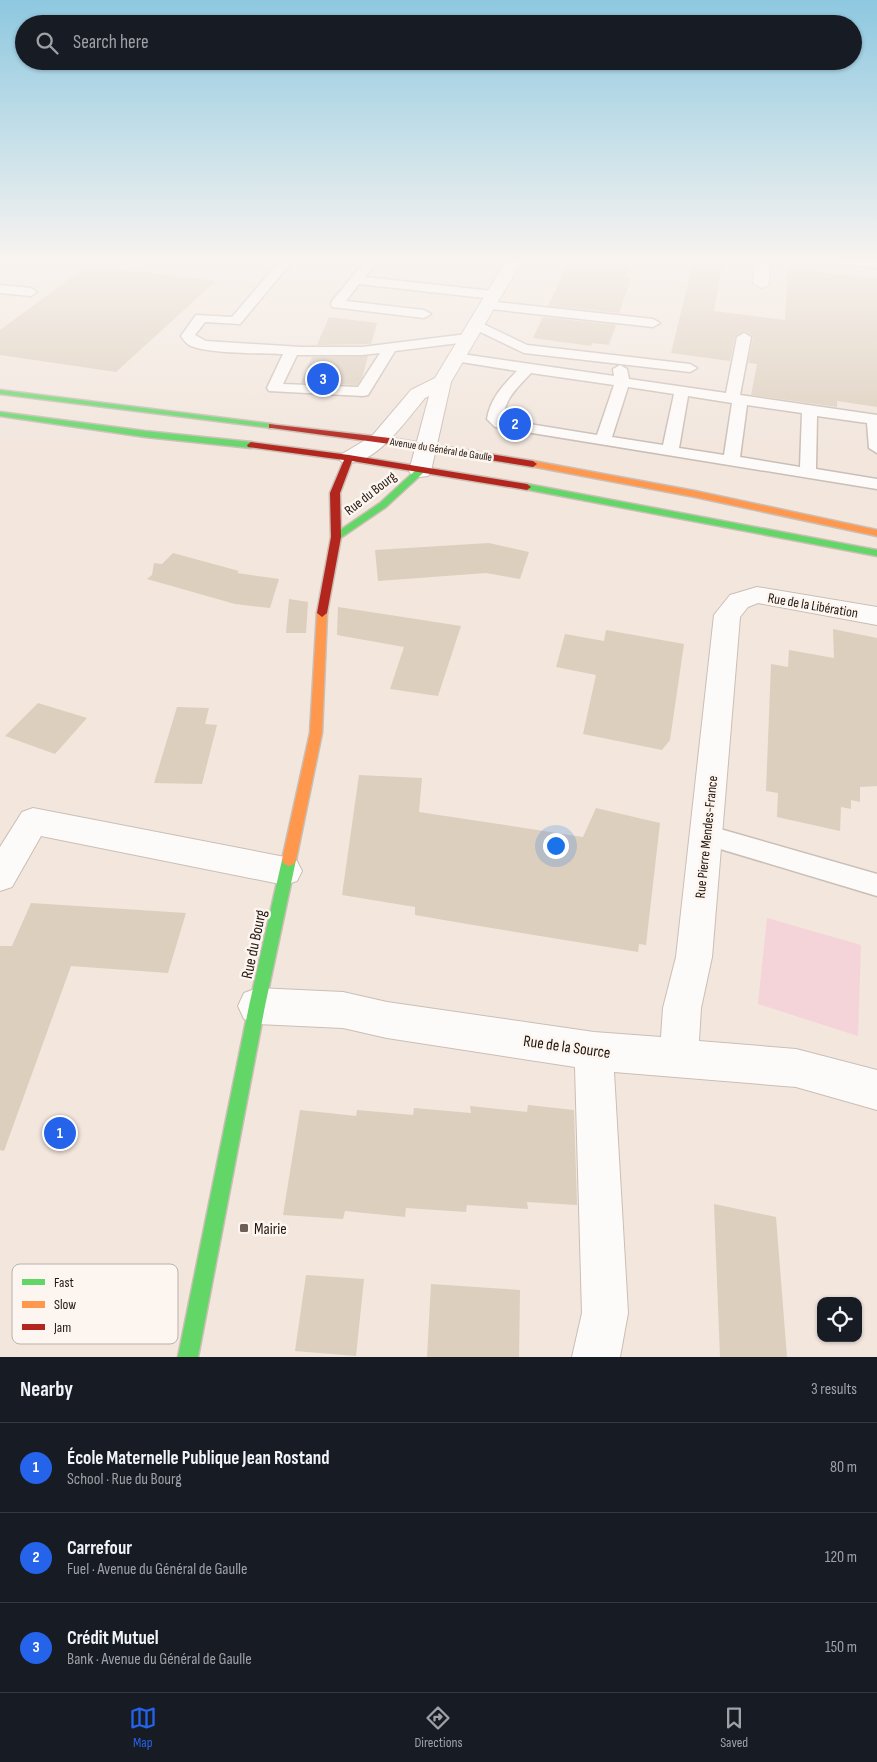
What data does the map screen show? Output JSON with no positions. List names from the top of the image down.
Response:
{
  "streets": {
    "main road": ["Avenue du Général de Gaulle", "Rue du Bourg"],
    "street": ["Rue de la Libération", "Rue Pierre Mendes-France", "Rue de la Source"]
  },
  "crossings": [
    ["Avenue du Général de Gaulle", "Rue du Bourg"],
    ["Rue du Bourg", "Rue de la Source"],
    ["Rue de la Libération", "Rue Pierre Mendes-France"],
    ["Rue Pierre Mendes-France", "Rue de la Source"]
  ],
  "places": {
    "transit": ["Mairie"]
  },
  "legend": ["Fast", "Slow", "Jam"],
  "page": {
    "search": "Search here",
    "pins": ["3", "2", "1"],
    "heading": ["Nearby", "3 results"],
    "list": [
      {
        "mark": "1",
        "name": "École Maternelle Publique Jean Rostand",
        "note": "School · Rue du Bourg",
        "value": "80 m"
      },
      {
        "mark": "2",
        "name": "Carrefour",
        "note": "Fuel · Avenue du Général de Gaulle",
        "value": "120 m"
      },
      {
        "mark": "3",
        "name": "Crédit Mutuel",
        "note": "Bank · Avenue du Général de Gaulle",
        "value": "150 m"
      }
    ],
    "nav": ["Map", "Directions", "Saved"]
  }
}
